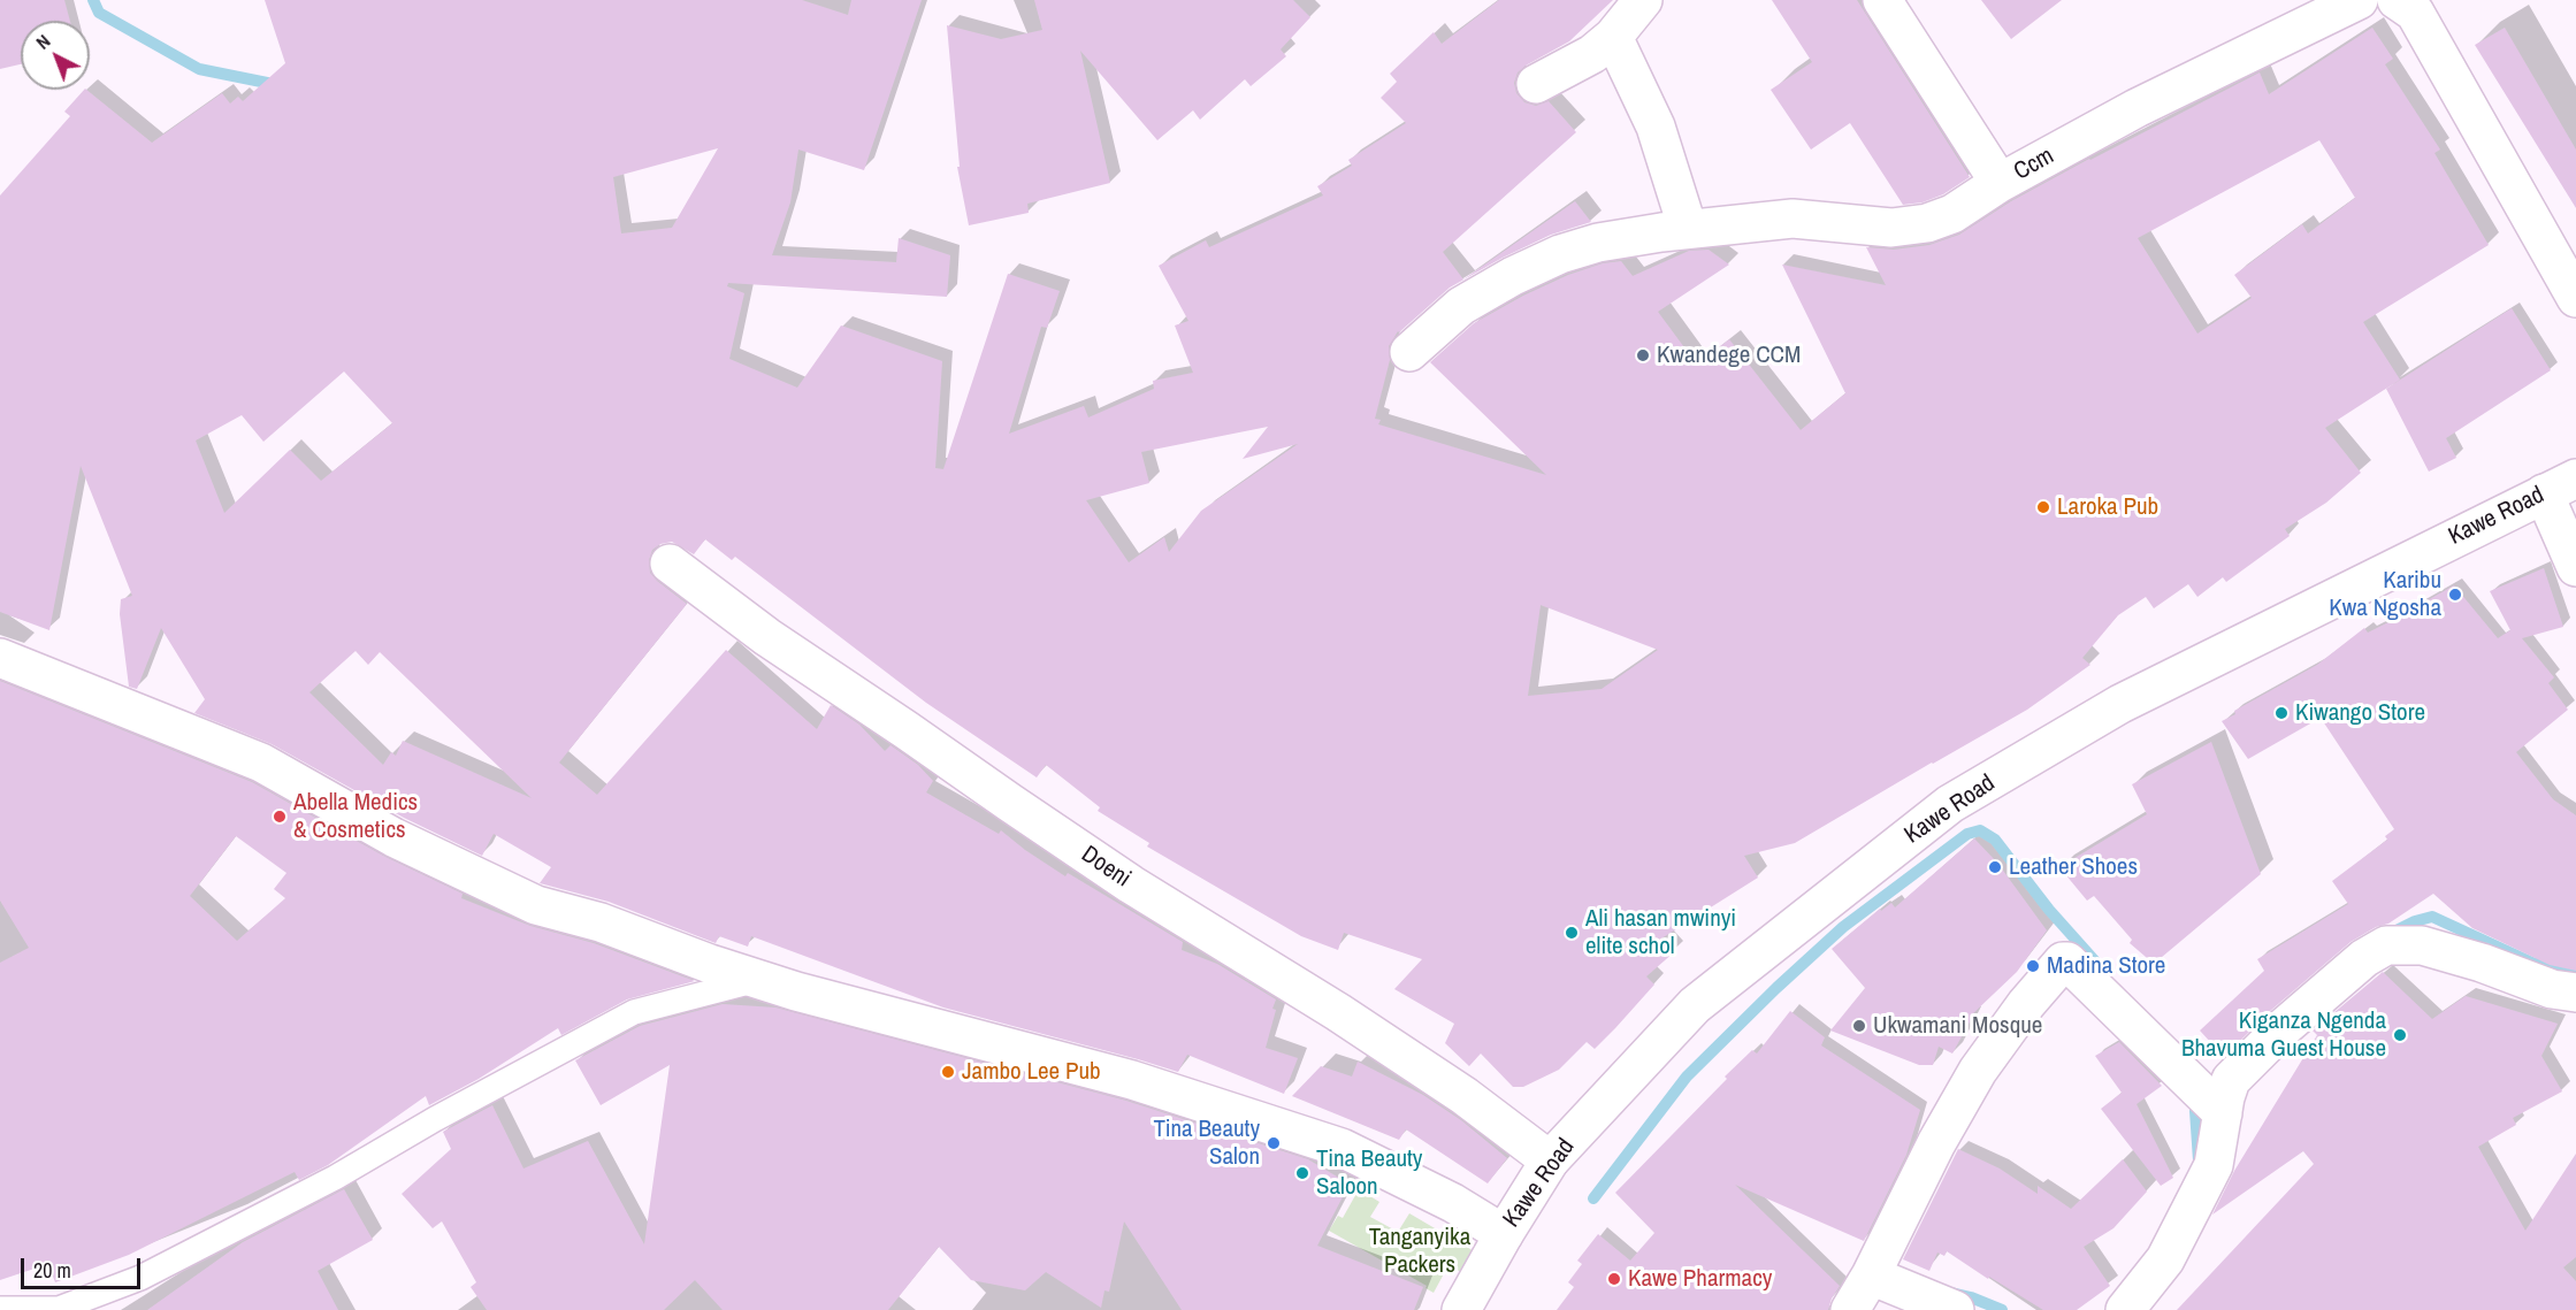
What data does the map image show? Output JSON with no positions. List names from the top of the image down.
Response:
{
  "streets": {
    "street": ["Ccm", "Kawe Road", "Doeni"]
  },
  "crossings": [
    ["Kawe Road", "Doeni"]
  ],
  "parks": ["Tanganyika Packers"],
  "places": [
    "Kwandege CCM",
    "Laroka Pub",
    "Karibu Kwa Ngosha",
    "Kiwango Store",
    "Abella Medics & Cosmetics",
    "Leather Shoes",
    "Ali hasan mwinyi elite schol",
    "Madina Store",
    "Ukwamani Mosque",
    "Kiganza Ngenda Bhavuma Guest House",
    "Jambo Lee Pub",
    "Tina Beauty Salon",
    "Tina Beauty Saloon",
    "Kawe Pharmacy"
  ],
  "scale_bar": "20 m",
  "north": "top left"
}
